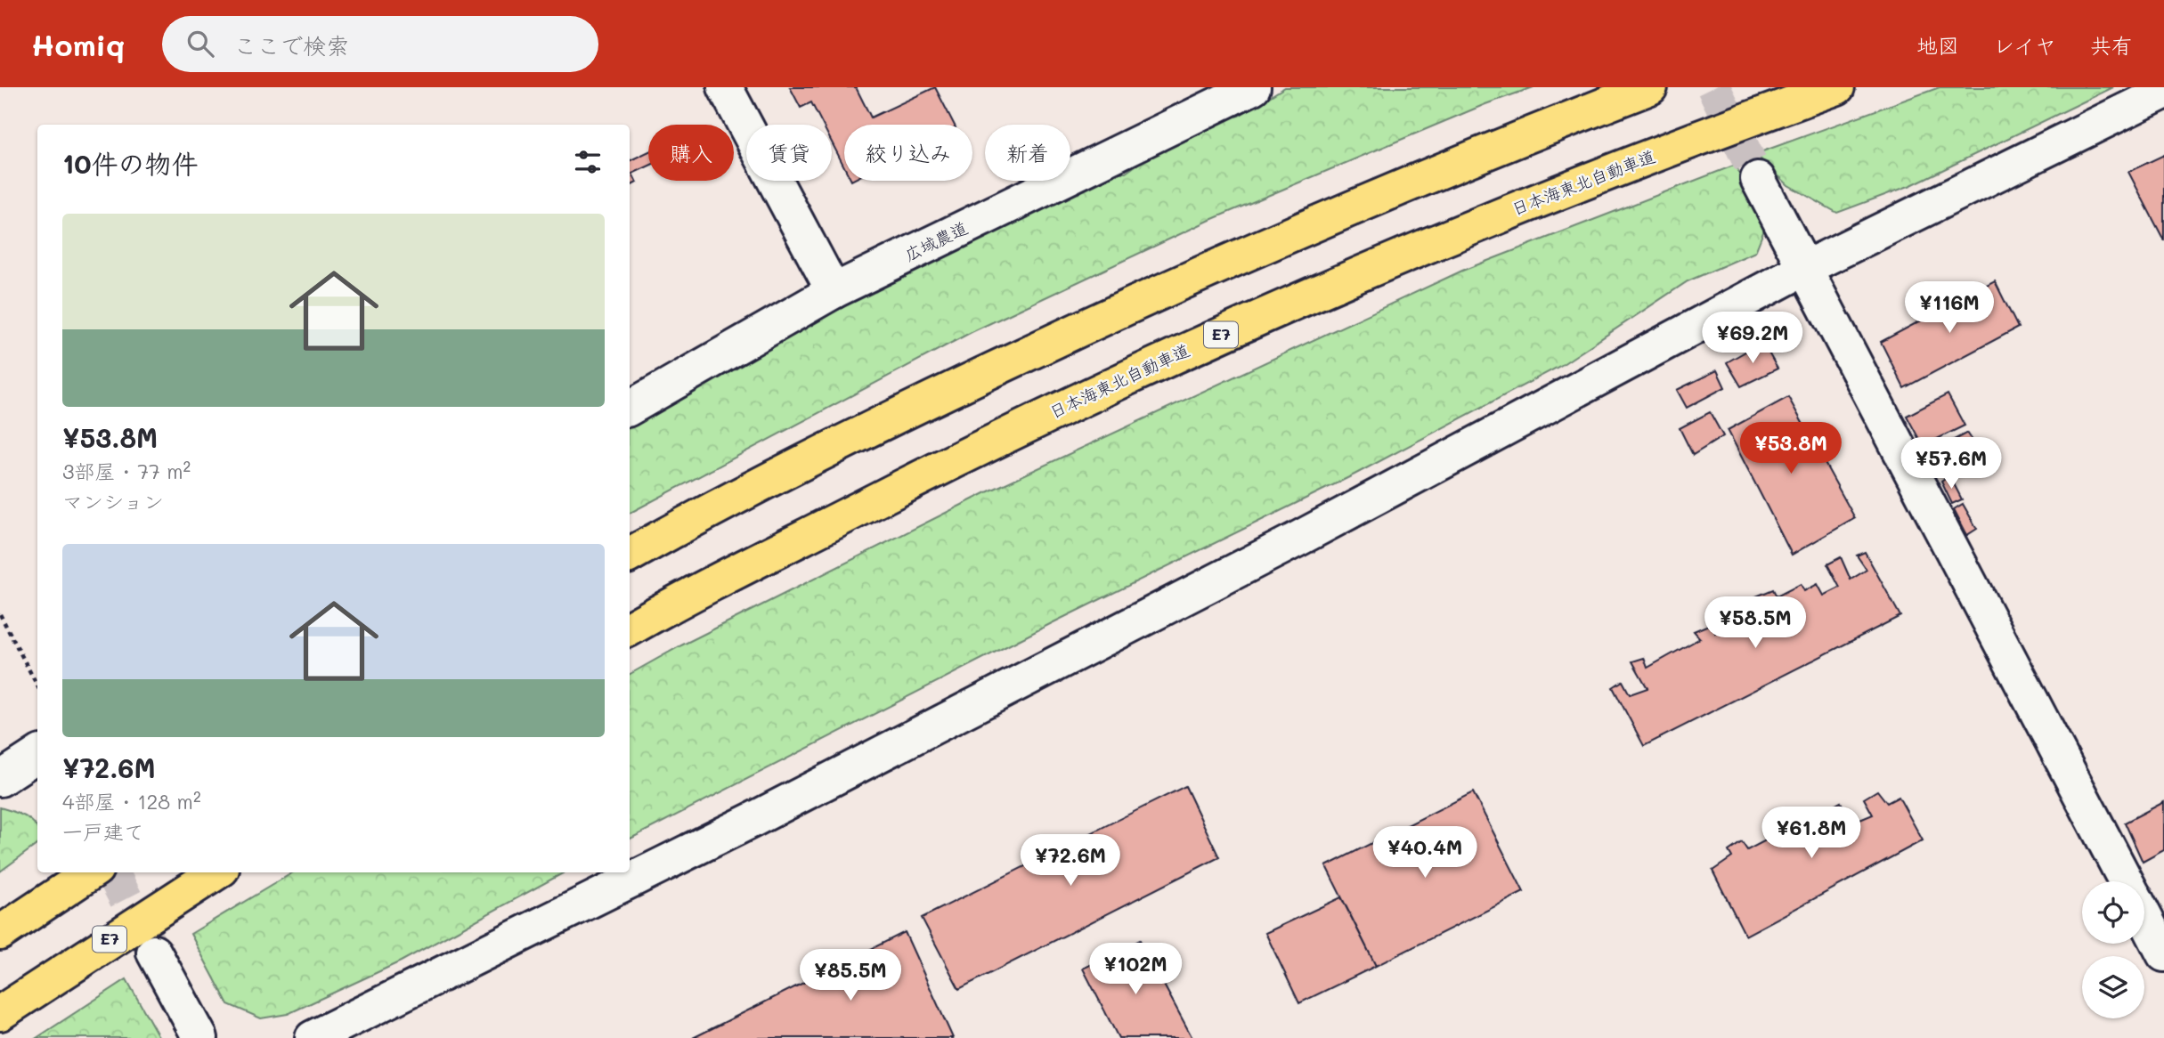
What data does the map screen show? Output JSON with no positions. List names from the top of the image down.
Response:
{
  "streets": {
    "highway": ["日本海東北自動車道", "E7"],
    "street": ["広域農道"]
  },
  "page": {
    "header": "Homiq",
    "search": "ここで検索",
    "nav": ["地図", "レイヤ", "共有"],
    "chip": [
      "購入",
      "賃貸",
      "絞り込み",
      "新着"
    ],
    "heading": "10件の物件",
    "list": [
      {
        "name": "¥53.8M",
        "note": "3部屋 · 77 m² · マンション"
      },
      {
        "name": "¥72.6M",
        "note": "4部屋 · 128 m² · 一戸建て"
      }
    ],
    "price": [
      "¥116M",
      "¥69.2M",
      "¥53.8M",
      "¥57.6M",
      "¥58.5M",
      "¥61.8M",
      "¥40.4M",
      "¥72.6M",
      "¥102M",
      "¥85.5M"
    ]
  }
}
